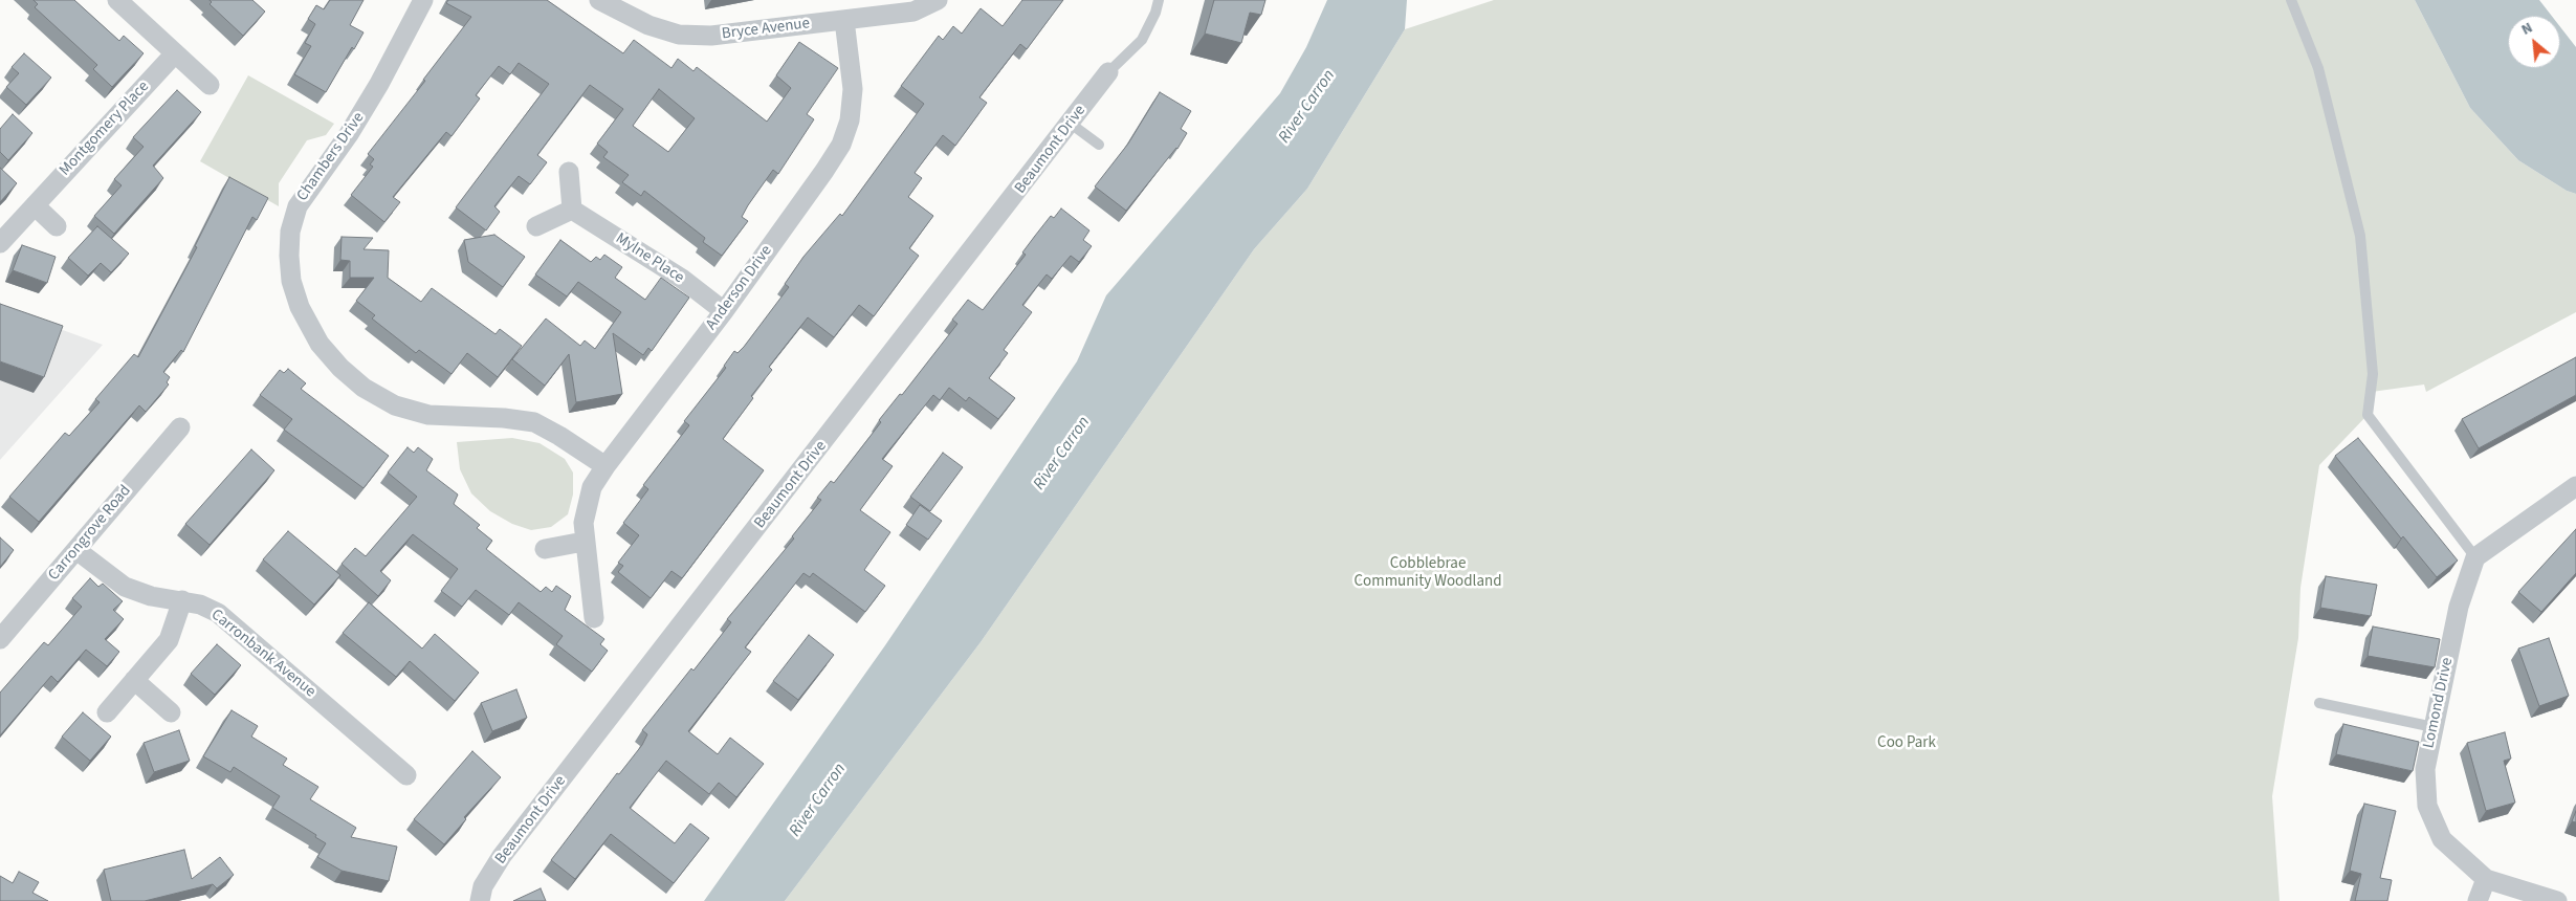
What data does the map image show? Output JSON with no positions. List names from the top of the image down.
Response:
{
  "streets": {
    "street": [
      "Bryce Avenue",
      "Montgomery Place",
      "Beaumont Drive",
      "Chambers Drive",
      "Mylne Place",
      "Anderson Drive",
      "Carrongrove Road",
      "Carronbank Avenue",
      "Lomond Drive"
    ]
  },
  "crossings": [
    ["Bryce Avenue", "Anderson Drive"],
    ["Chambers Drive", "Anderson Drive"],
    ["Mylne Place", "Anderson Drive"],
    ["Carrongrove Road", "Carronbank Avenue"]
  ],
  "water": ["River Carron"],
  "parks": ["Cobblebrae Community Woodland", "Coo Park"],
  "north": "top left"
}
